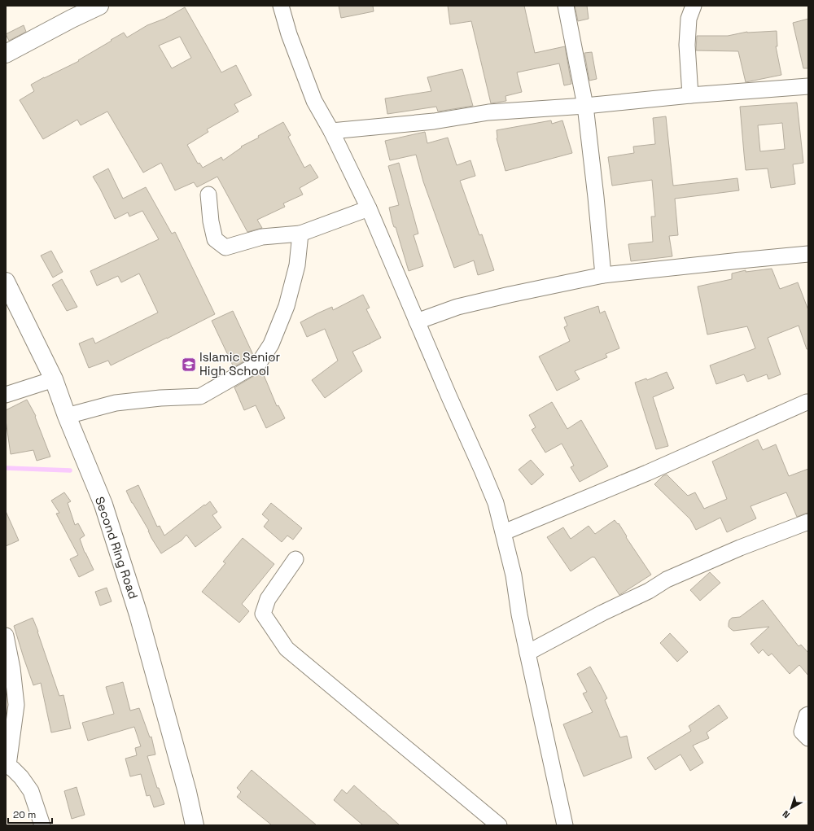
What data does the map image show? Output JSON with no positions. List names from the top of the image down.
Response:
{
  "streets": {
    "main road": ["Second Ring Road"]
  },
  "places": {
    "school or university": ["Islamic Senior High School"]
  },
  "scale_bar": "20 m",
  "north": "bottom left"
}
